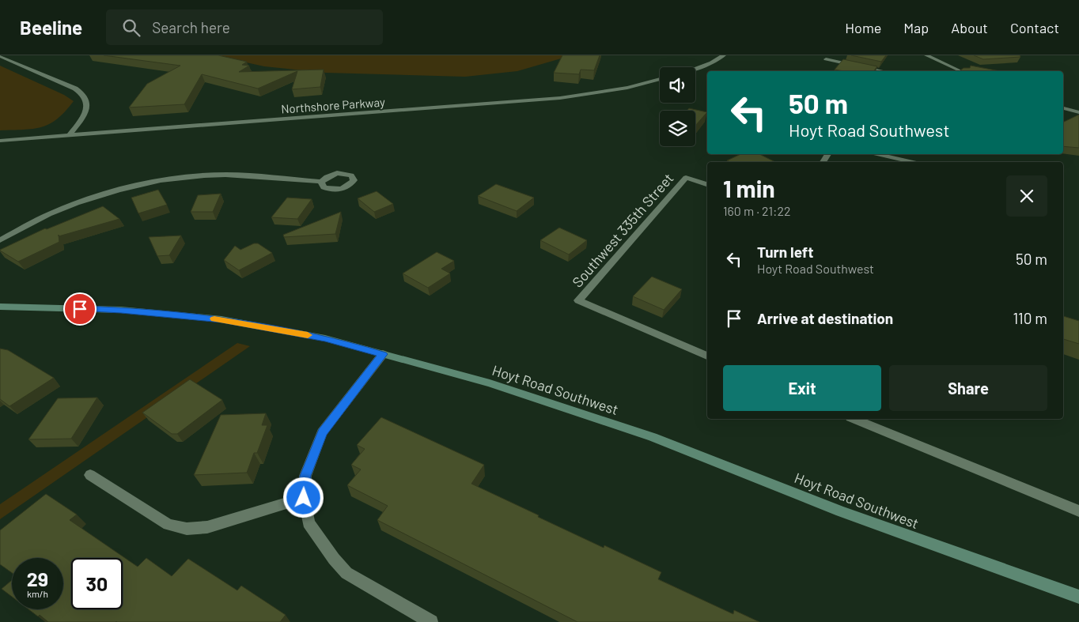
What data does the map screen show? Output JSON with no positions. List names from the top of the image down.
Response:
{
  "streets": {
    "main road": ["Hoyt Road Southwest"],
    "street": ["Northshore Parkway", "Southwest 335th Street"]
  },
  "page": {
    "header": "Beeline",
    "search": "Search here",
    "nav": [
      "Home",
      "Map",
      "About",
      "Contact"
    ],
    "turn": ["50 m", "Hoyt Road Southwest"],
    "heading": ["1 min", "160 m · 21:22"],
    "list": [
      {
        "name": "Turn left",
        "note": "Hoyt Road Southwest",
        "value": "50 m"
      },
      {
        "name": "Arrive at destination",
        "value": "110 m"
      }
    ],
    "buttons": ["Exit", "Share"],
    "speed": "29 km/h",
    "limit": "30"
  }
}
